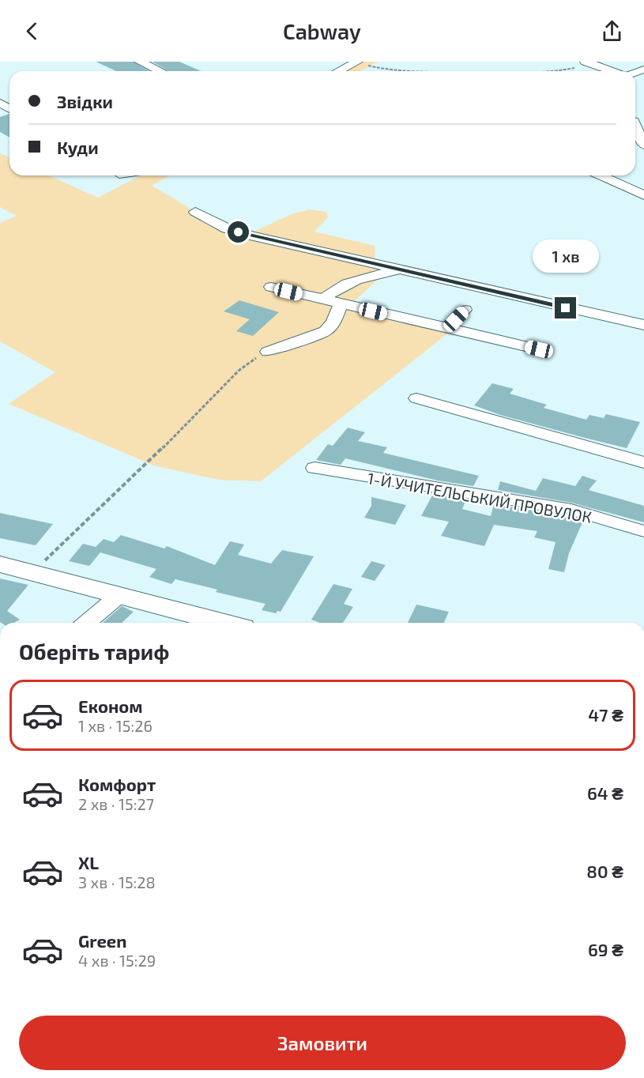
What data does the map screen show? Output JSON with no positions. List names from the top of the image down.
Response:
{
  "streets": {
    "street": ["1-Й УЧИТЕЛЬСЬКИЙ ПРОВУЛОК"]
  },
  "page": {
    "header": "Cabway",
    "banner": ["Звідки", "Куди"],
    "bubble": "1 хв",
    "heading": "Оберіть тариф",
    "list": [
      {
        "name": "Економ",
        "note": "1 хв · 15:26",
        "value": "47 ₴"
      },
      {
        "name": "Комфорт",
        "note": "2 хв · 15:27",
        "value": "64 ₴"
      },
      {
        "name": "XL",
        "note": "3 хв · 15:28",
        "value": "80 ₴"
      },
      {
        "name": "Green",
        "note": "4 хв · 15:29",
        "value": "69 ₴"
      }
    ],
    "buttons": "Замовити"
  }
}
